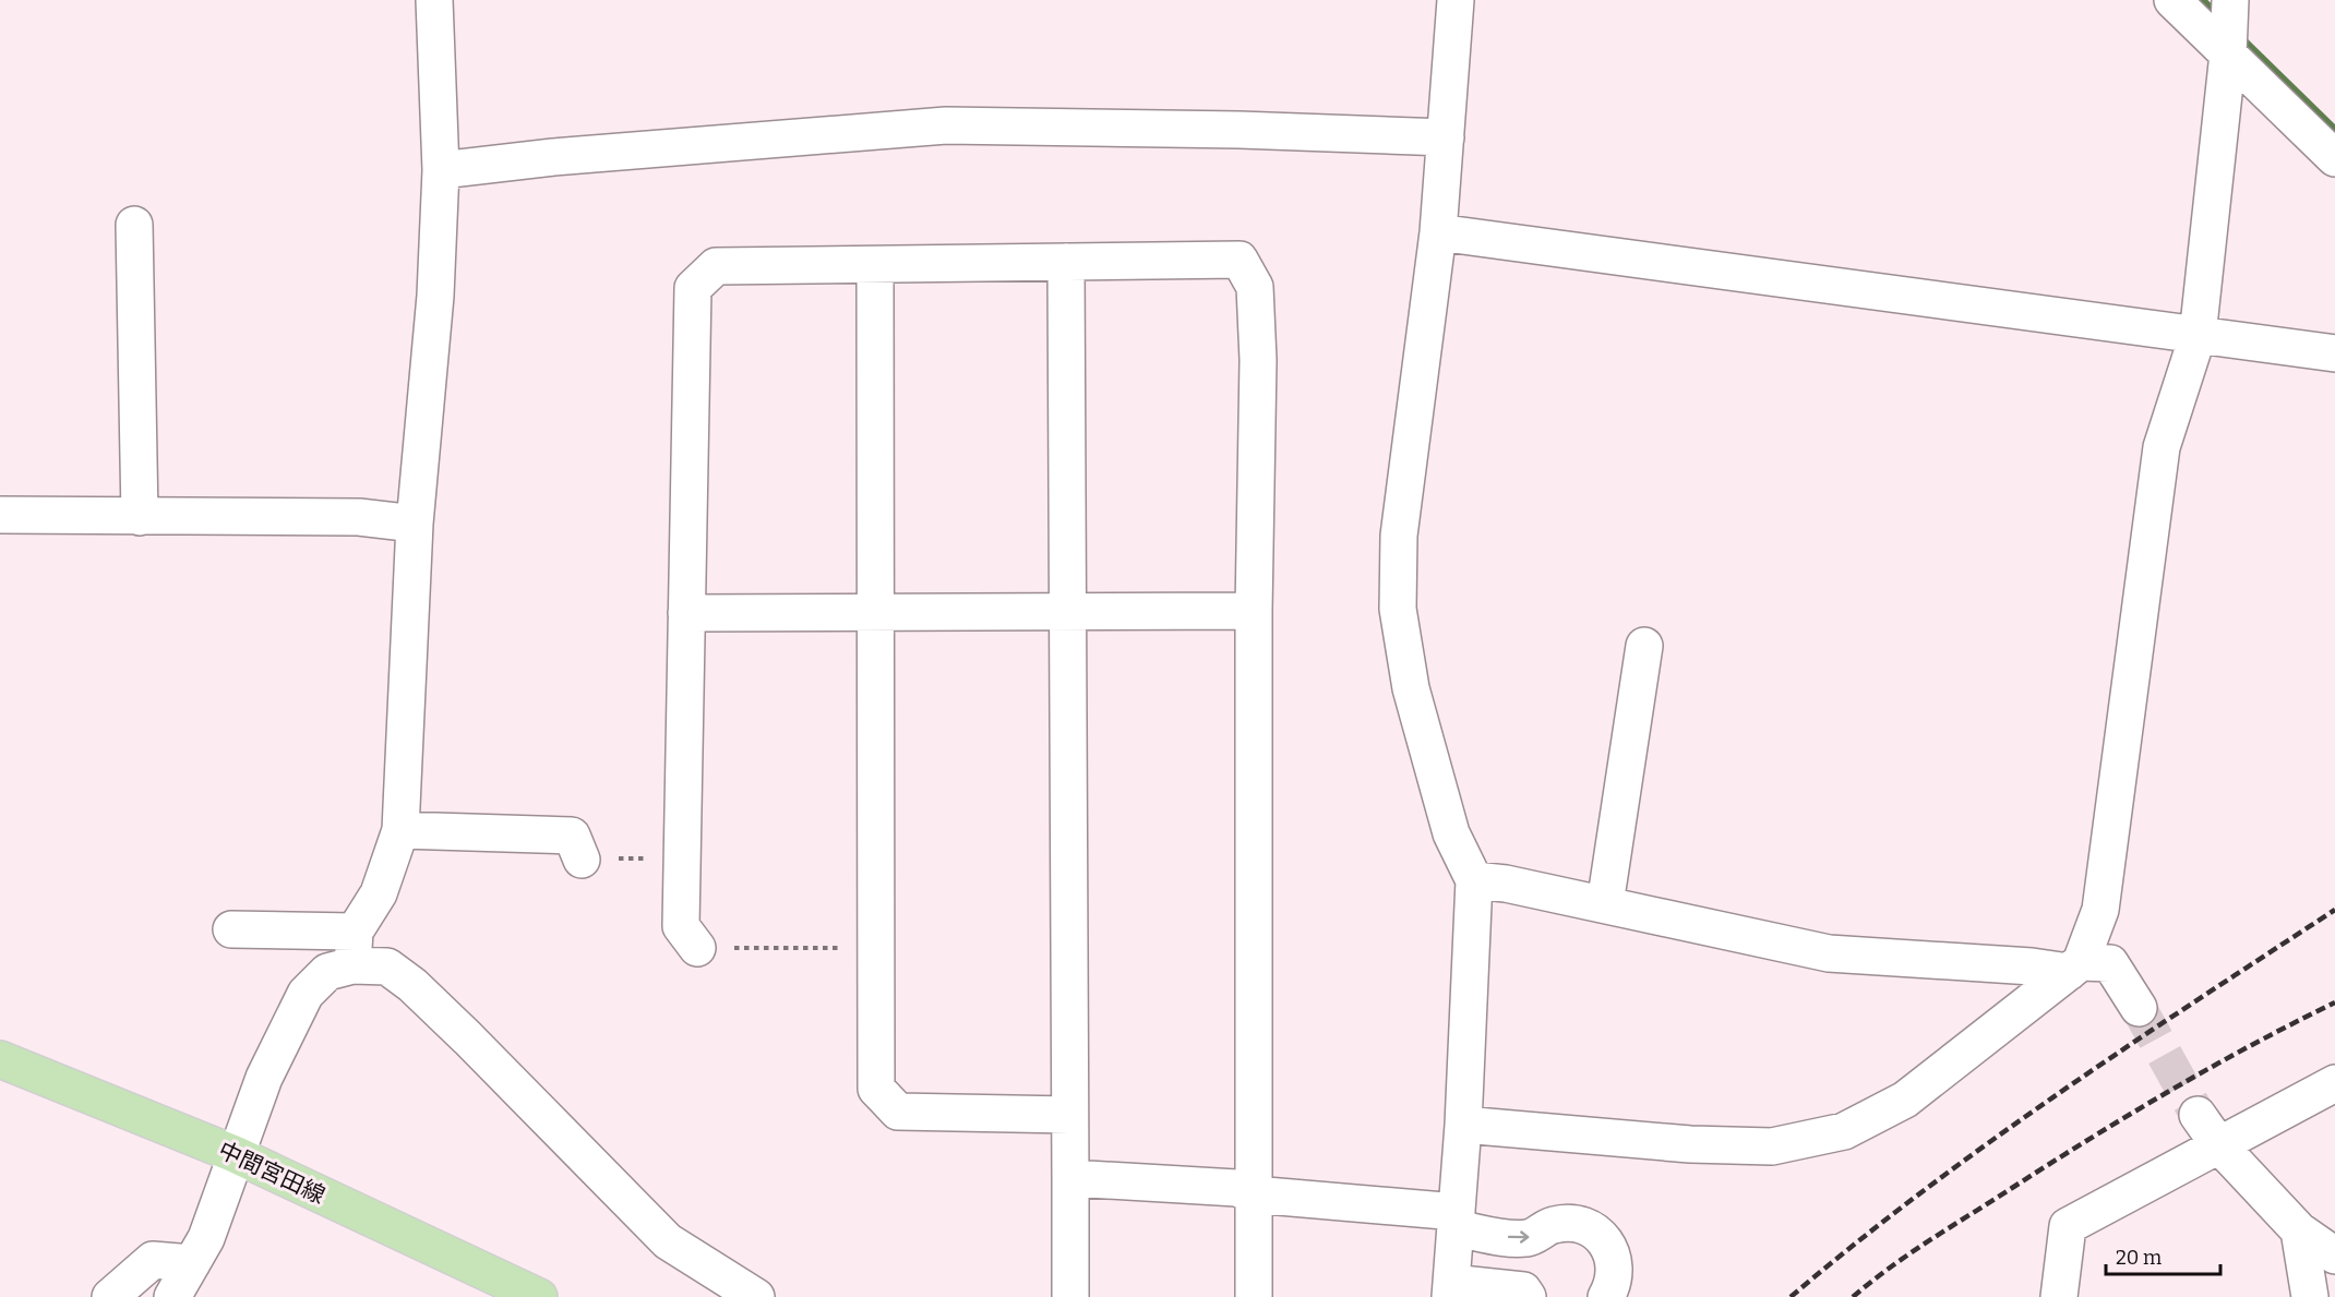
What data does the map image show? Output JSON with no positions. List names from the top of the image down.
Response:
{
  "streets": {
    "main road": ["中間宮田線"]
  },
  "scale_bar": "20 m"
}
